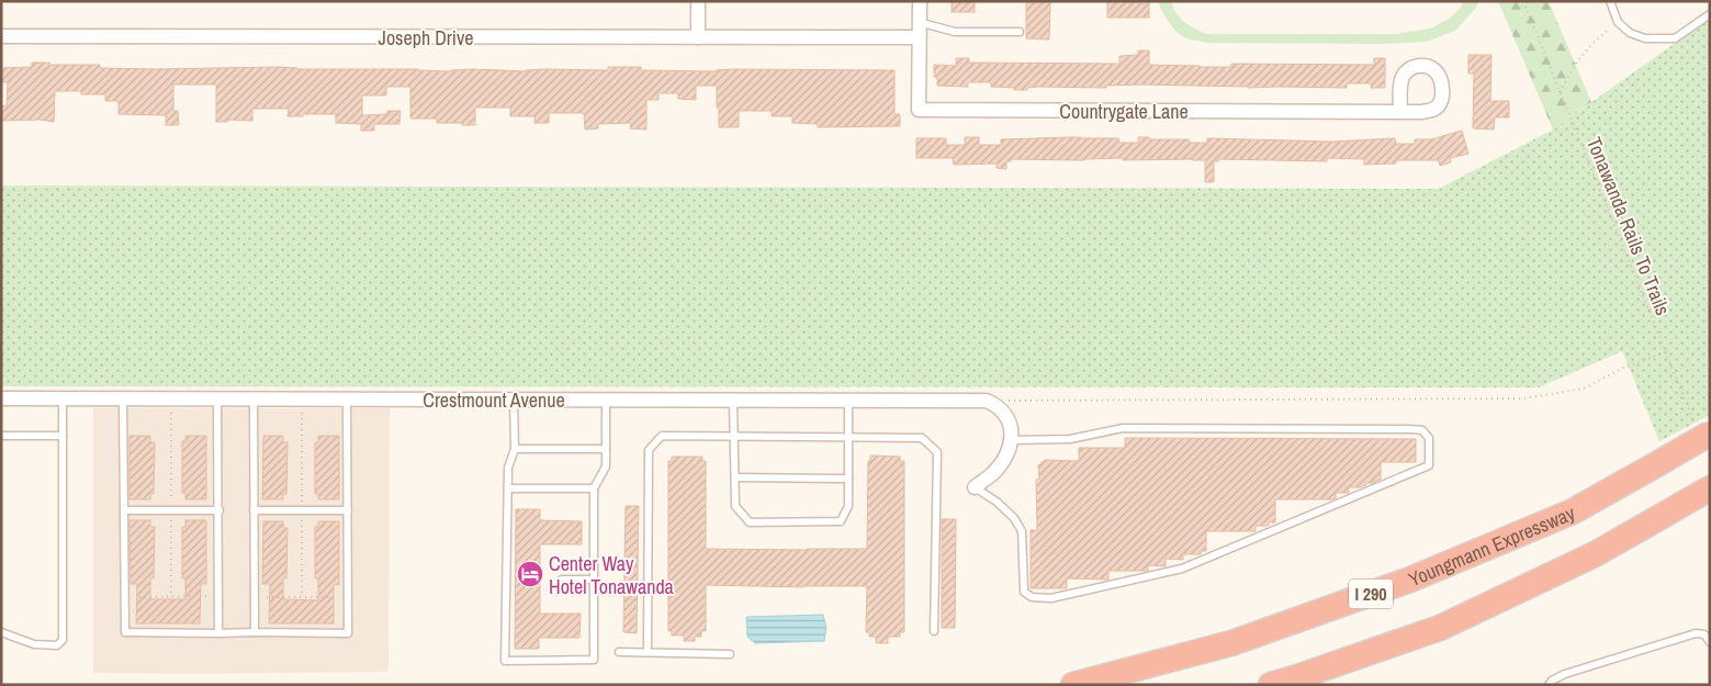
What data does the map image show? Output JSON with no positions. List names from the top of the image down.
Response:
{
  "streets": {
    "highway": ["Youngmann Expressway", "I 290"],
    "street": ["Joseph Drive", "Countrygate Lane", "Crestmount Avenue"],
    "path": ["Tonawanda Rails To Trails"]
  },
  "crossings": [
    ["Joseph Drive", "Countrygate Lane"],
    ["Tonawanda Rails To Trails", "Youngmann Expressway"]
  ],
  "places": {
    "hotel": ["Center Way Hotel Tonawanda"]
  }
}
